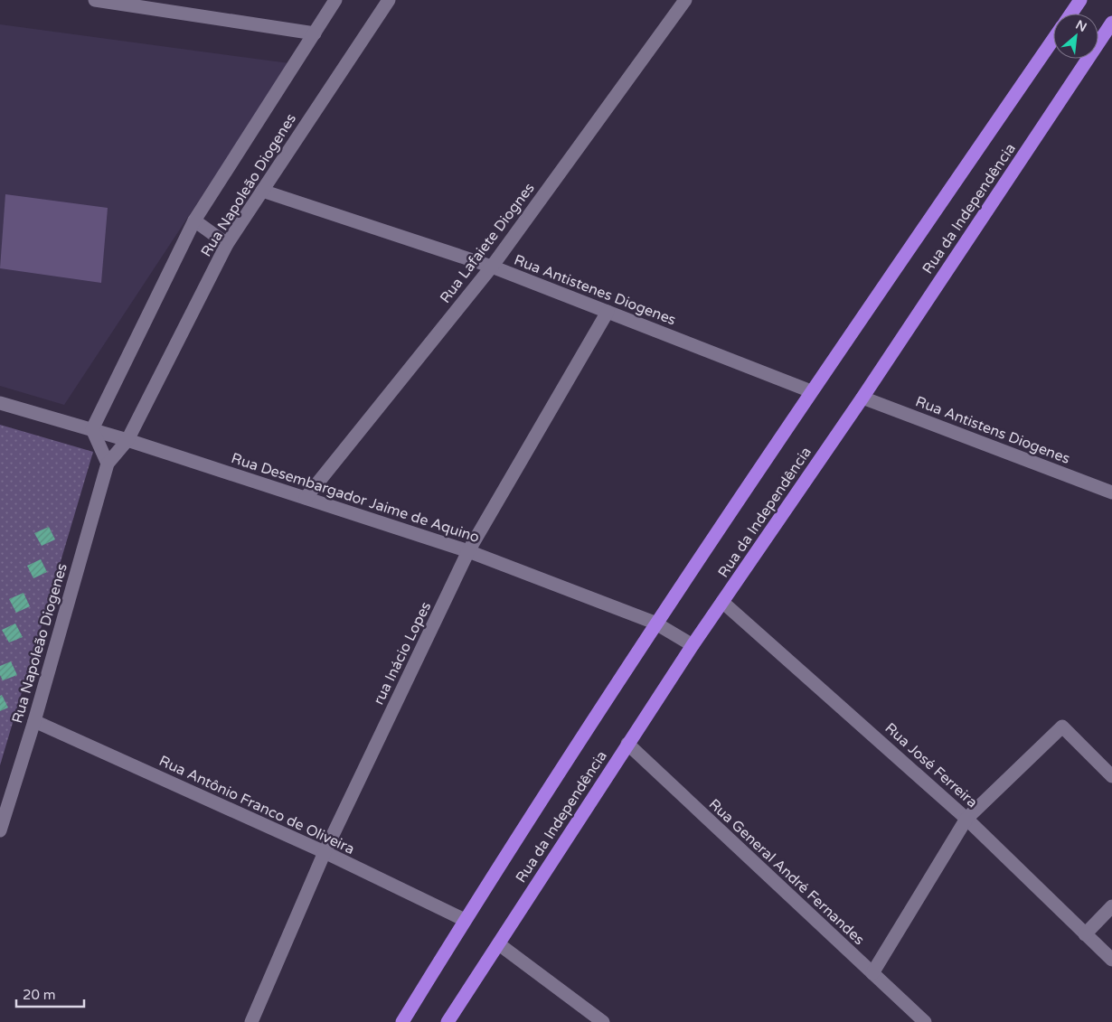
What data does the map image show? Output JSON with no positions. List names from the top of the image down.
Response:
{
  "streets": {
    "highway": ["Rua da Independência"],
    "street": [
      "Rua Napoleão Diogenes",
      "Rua Lafaiete Diognes",
      "Rua Antistenes Diogenes",
      "Rua Antistens Diogenes",
      "Rua Desembargador Jaime de Aquino",
      "rua Inácio Lopes",
      "Rua José Ferreira",
      "Rua Antônio Franco de Oliveira",
      "Rua General André Fernandes"
    ]
  },
  "crossings": [
    ["Rua Napoleão Diogenes", "Rua Antistenes Diogenes"],
    ["Rua Napoleão Diogenes", "Rua Desembargador Jaime de Aquino"],
    ["Rua Napoleão Diogenes", "Rua Antônio Franco de Oliveira"],
    ["Rua da Independência", "Rua Antistenes Diogenes"],
    ["Rua da Independência", "Rua Antistens Diogenes"],
    ["Rua da Independência", "Rua Desembargador Jaime de Aquino"],
    ["Rua da Independência", "Rua José Ferreira"],
    ["Rua da Independência", "Rua Antônio Franco de Oliveira"],
    ["Rua da Independência", "Rua General André Fernandes"],
    ["Rua Lafaiete Diognes", "Rua Antistenes Diogenes"],
    ["Rua Lafaiete Diognes", "Rua Desembargador Jaime de Aquino"],
    ["Rua Antistenes Diogenes", "rua Inácio Lopes"],
    ["Rua Desembargador Jaime de Aquino", "rua Inácio Lopes"],
    ["rua Inácio Lopes", "Rua Antônio Franco de Oliveira"]
  ],
  "scale_bar": "20 m",
  "north": "top right"
}
